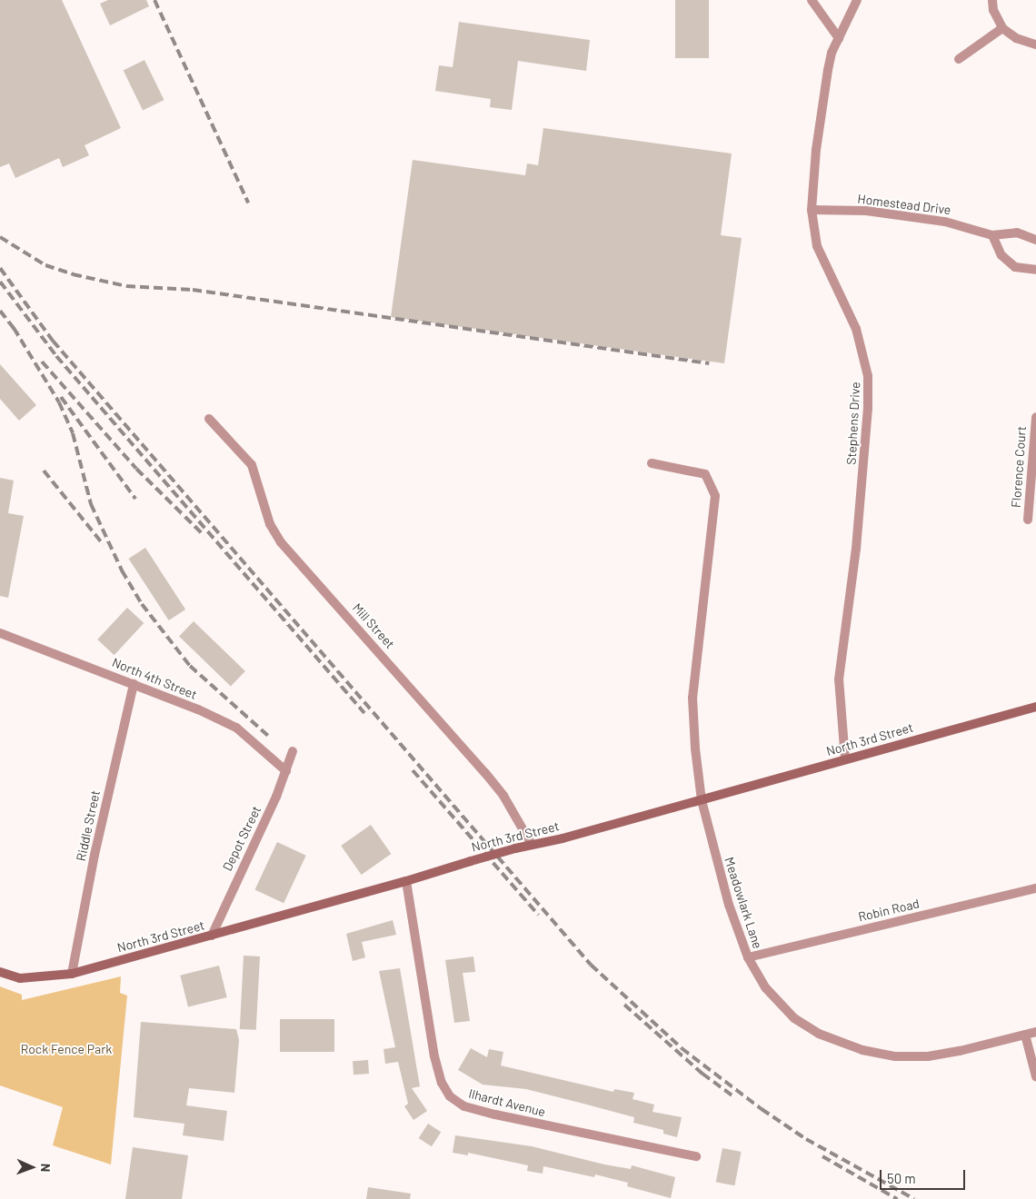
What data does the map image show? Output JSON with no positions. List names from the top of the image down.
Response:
{
  "streets": {
    "main road": ["North 3rd Street"],
    "street": [
      "Homestead Drive",
      "Stephens Drive",
      "Florence Court",
      "Mill Street",
      "North 4th Street",
      "Riddle Street",
      "Depot Street",
      "Meadowlark Lane",
      "Robin Road",
      "Ilhardt Avenue"
    ]
  },
  "crossings": [
    ["Homestead Drive", "Stephens Drive"],
    ["Stephens Drive", "North 3rd Street"],
    ["Mill Street", "North 3rd Street"],
    ["North 4th Street", "Riddle Street"],
    ["North 4th Street", "Depot Street"],
    ["North 3rd Street", "Riddle Street"],
    ["North 3rd Street", "Depot Street"],
    ["North 3rd Street", "Meadowlark Lane"],
    ["North 3rd Street", "Ilhardt Avenue"],
    ["Meadowlark Lane", "Robin Road"]
  ],
  "parks": ["Rock Fence Park"],
  "scale_bar": "50 m",
  "north": "right"
}
